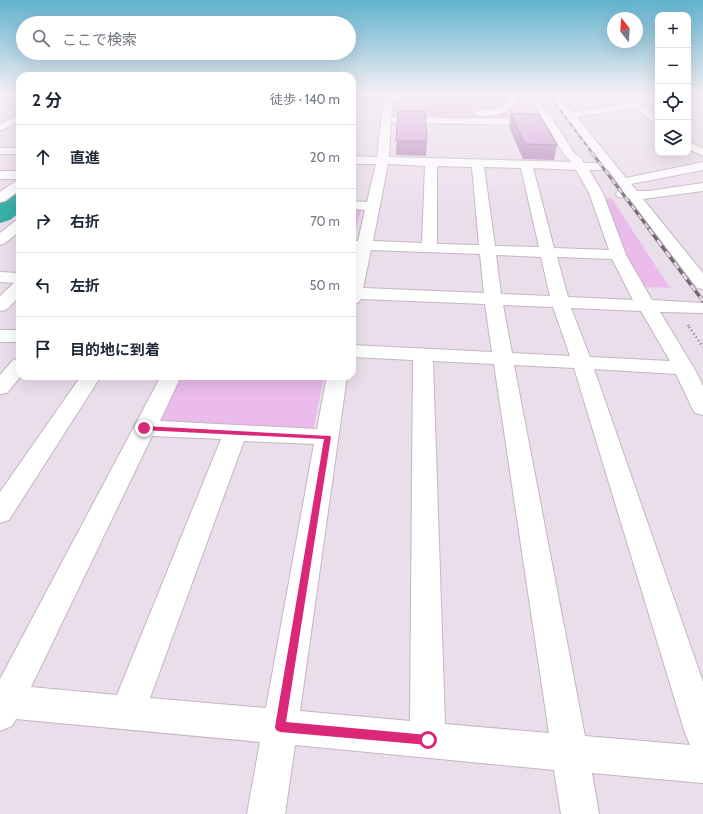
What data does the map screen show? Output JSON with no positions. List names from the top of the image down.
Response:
{
  "north": "top",
  "page": {
    "map_buttons": ["+", "−"],
    "search": "ここで検索",
    "heading": ["2 分", "徒歩 · 140 m"],
    "list": [
      ["直進", "20 m"],
      ["右折", "70 m"],
      ["左折", "50 m"],
      "目的地に到着"
    ]
  }
}
